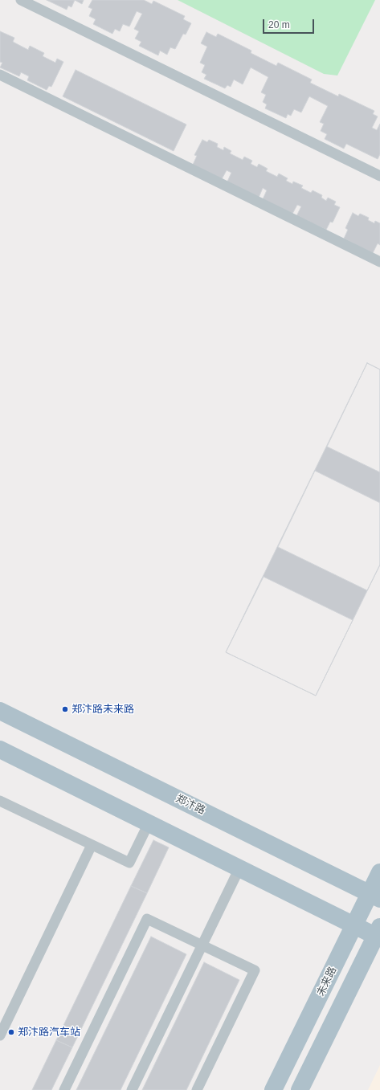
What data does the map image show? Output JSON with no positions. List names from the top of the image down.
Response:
{
  "streets": {
    "main road": ["郑汴路", "未来路"]
  },
  "crossings": [
    ["郑汴路", "未来路"]
  ],
  "places": ["郑汴路未来路", "郑汴路汽车站"],
  "scale_bar": "20 m"
}
